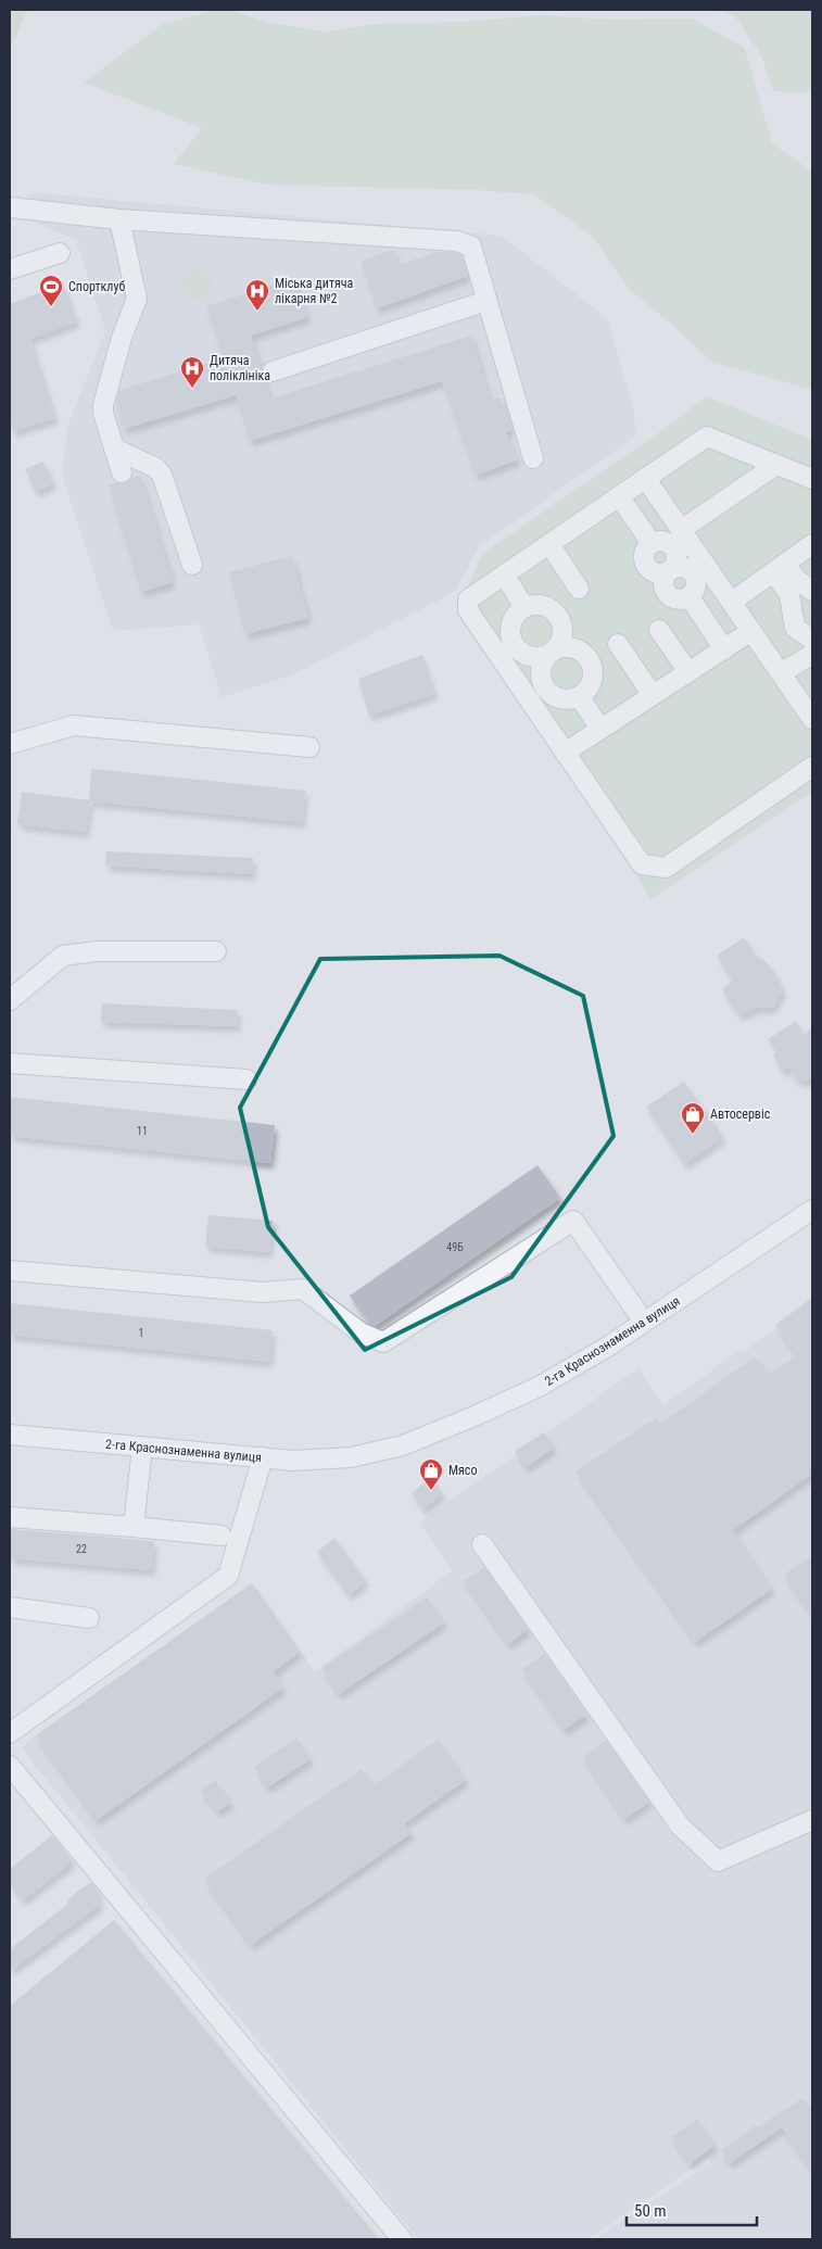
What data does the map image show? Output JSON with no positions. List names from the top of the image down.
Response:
{
  "streets": {
    "street": ["2-га Краснознаменна вулиця"]
  },
  "places": {
    "sports": ["Спортклуб"],
    "hospital": ["Міська дитяча лікарня №2", "Дитяча поліклініка"],
    "shop": ["Автосервіс", "Мясо"]
  },
  "house_numbers": [
    "11",
    "49Б",
    "1",
    "22"
  ],
  "scale_bar": "50 m"
}
